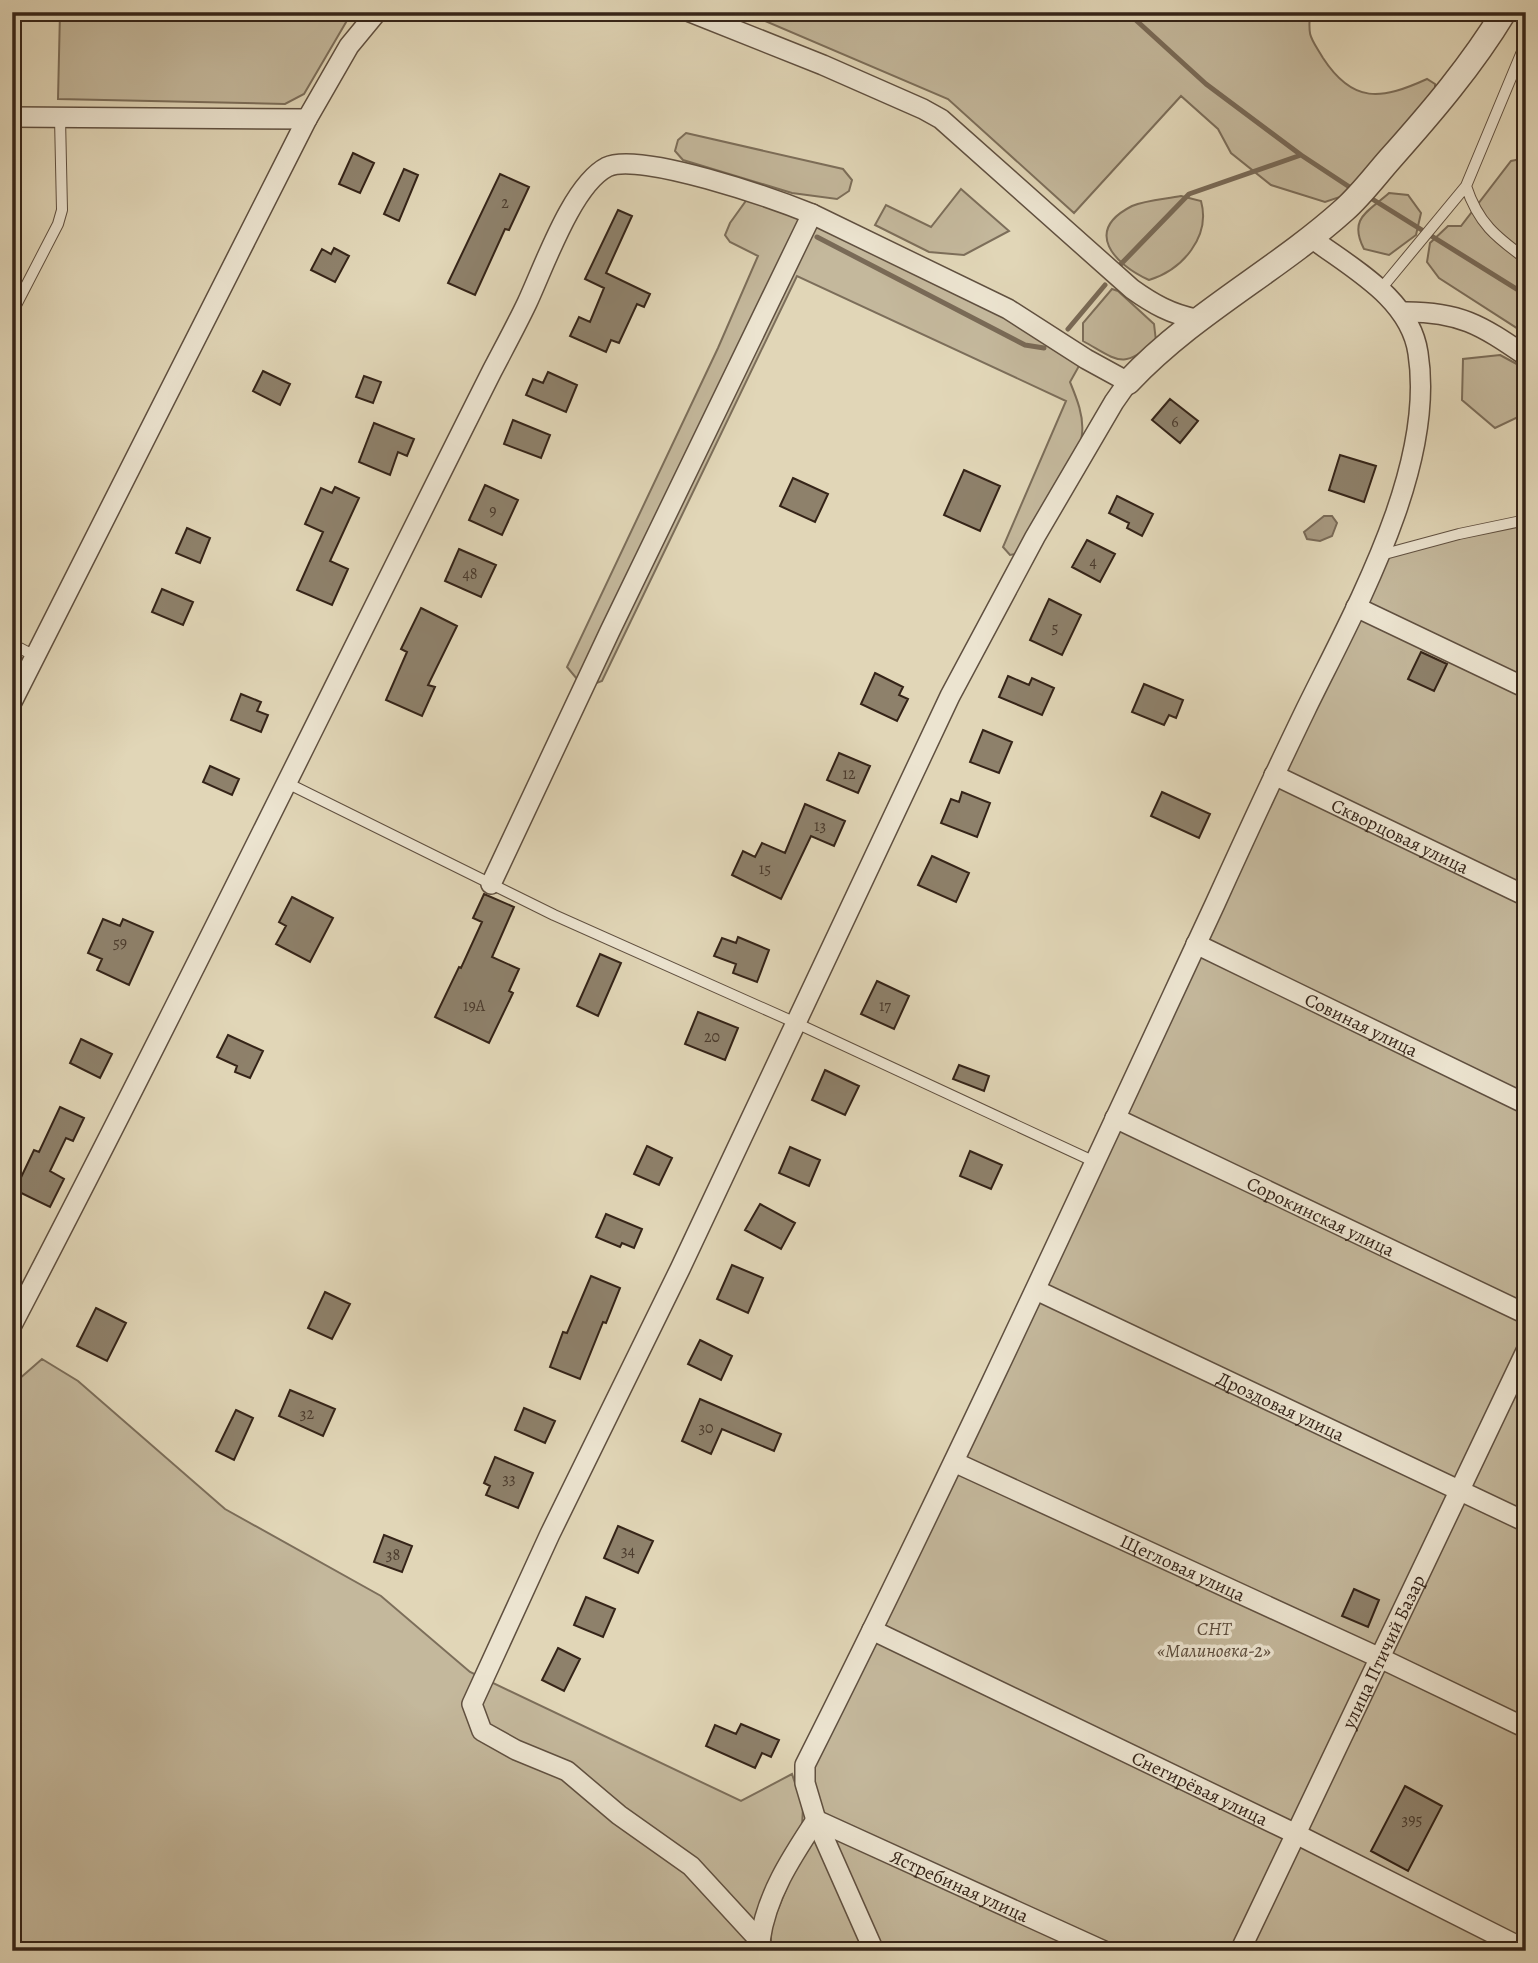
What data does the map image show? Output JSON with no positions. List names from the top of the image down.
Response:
{
  "streets": {
    "street": [
      "Скворцовая улица",
      "Совиная улица",
      "Сорокинская улица",
      "Дроздовая улица",
      "Щегловая улица",
      "улица Птичий Базар",
      "Снегирёвая улица",
      "Ястребиная улица"
    ]
  },
  "crossings": [
    ["Дроздовая улица", "улица Птичий Базар"],
    ["Щегловая улица", "улица Птичий Базар"],
    ["улица Птичий Базар", "Снегирёвая улица"]
  ],
  "parks": ["СНТ «Малиновка-2»"],
  "house_numbers": [
    "2",
    "6",
    "9",
    "4",
    "48",
    "5",
    "12",
    "13",
    "15",
    "59",
    "19А",
    "17",
    "20",
    "32",
    "30",
    "33",
    "34",
    "38",
    "395"
  ]
}
